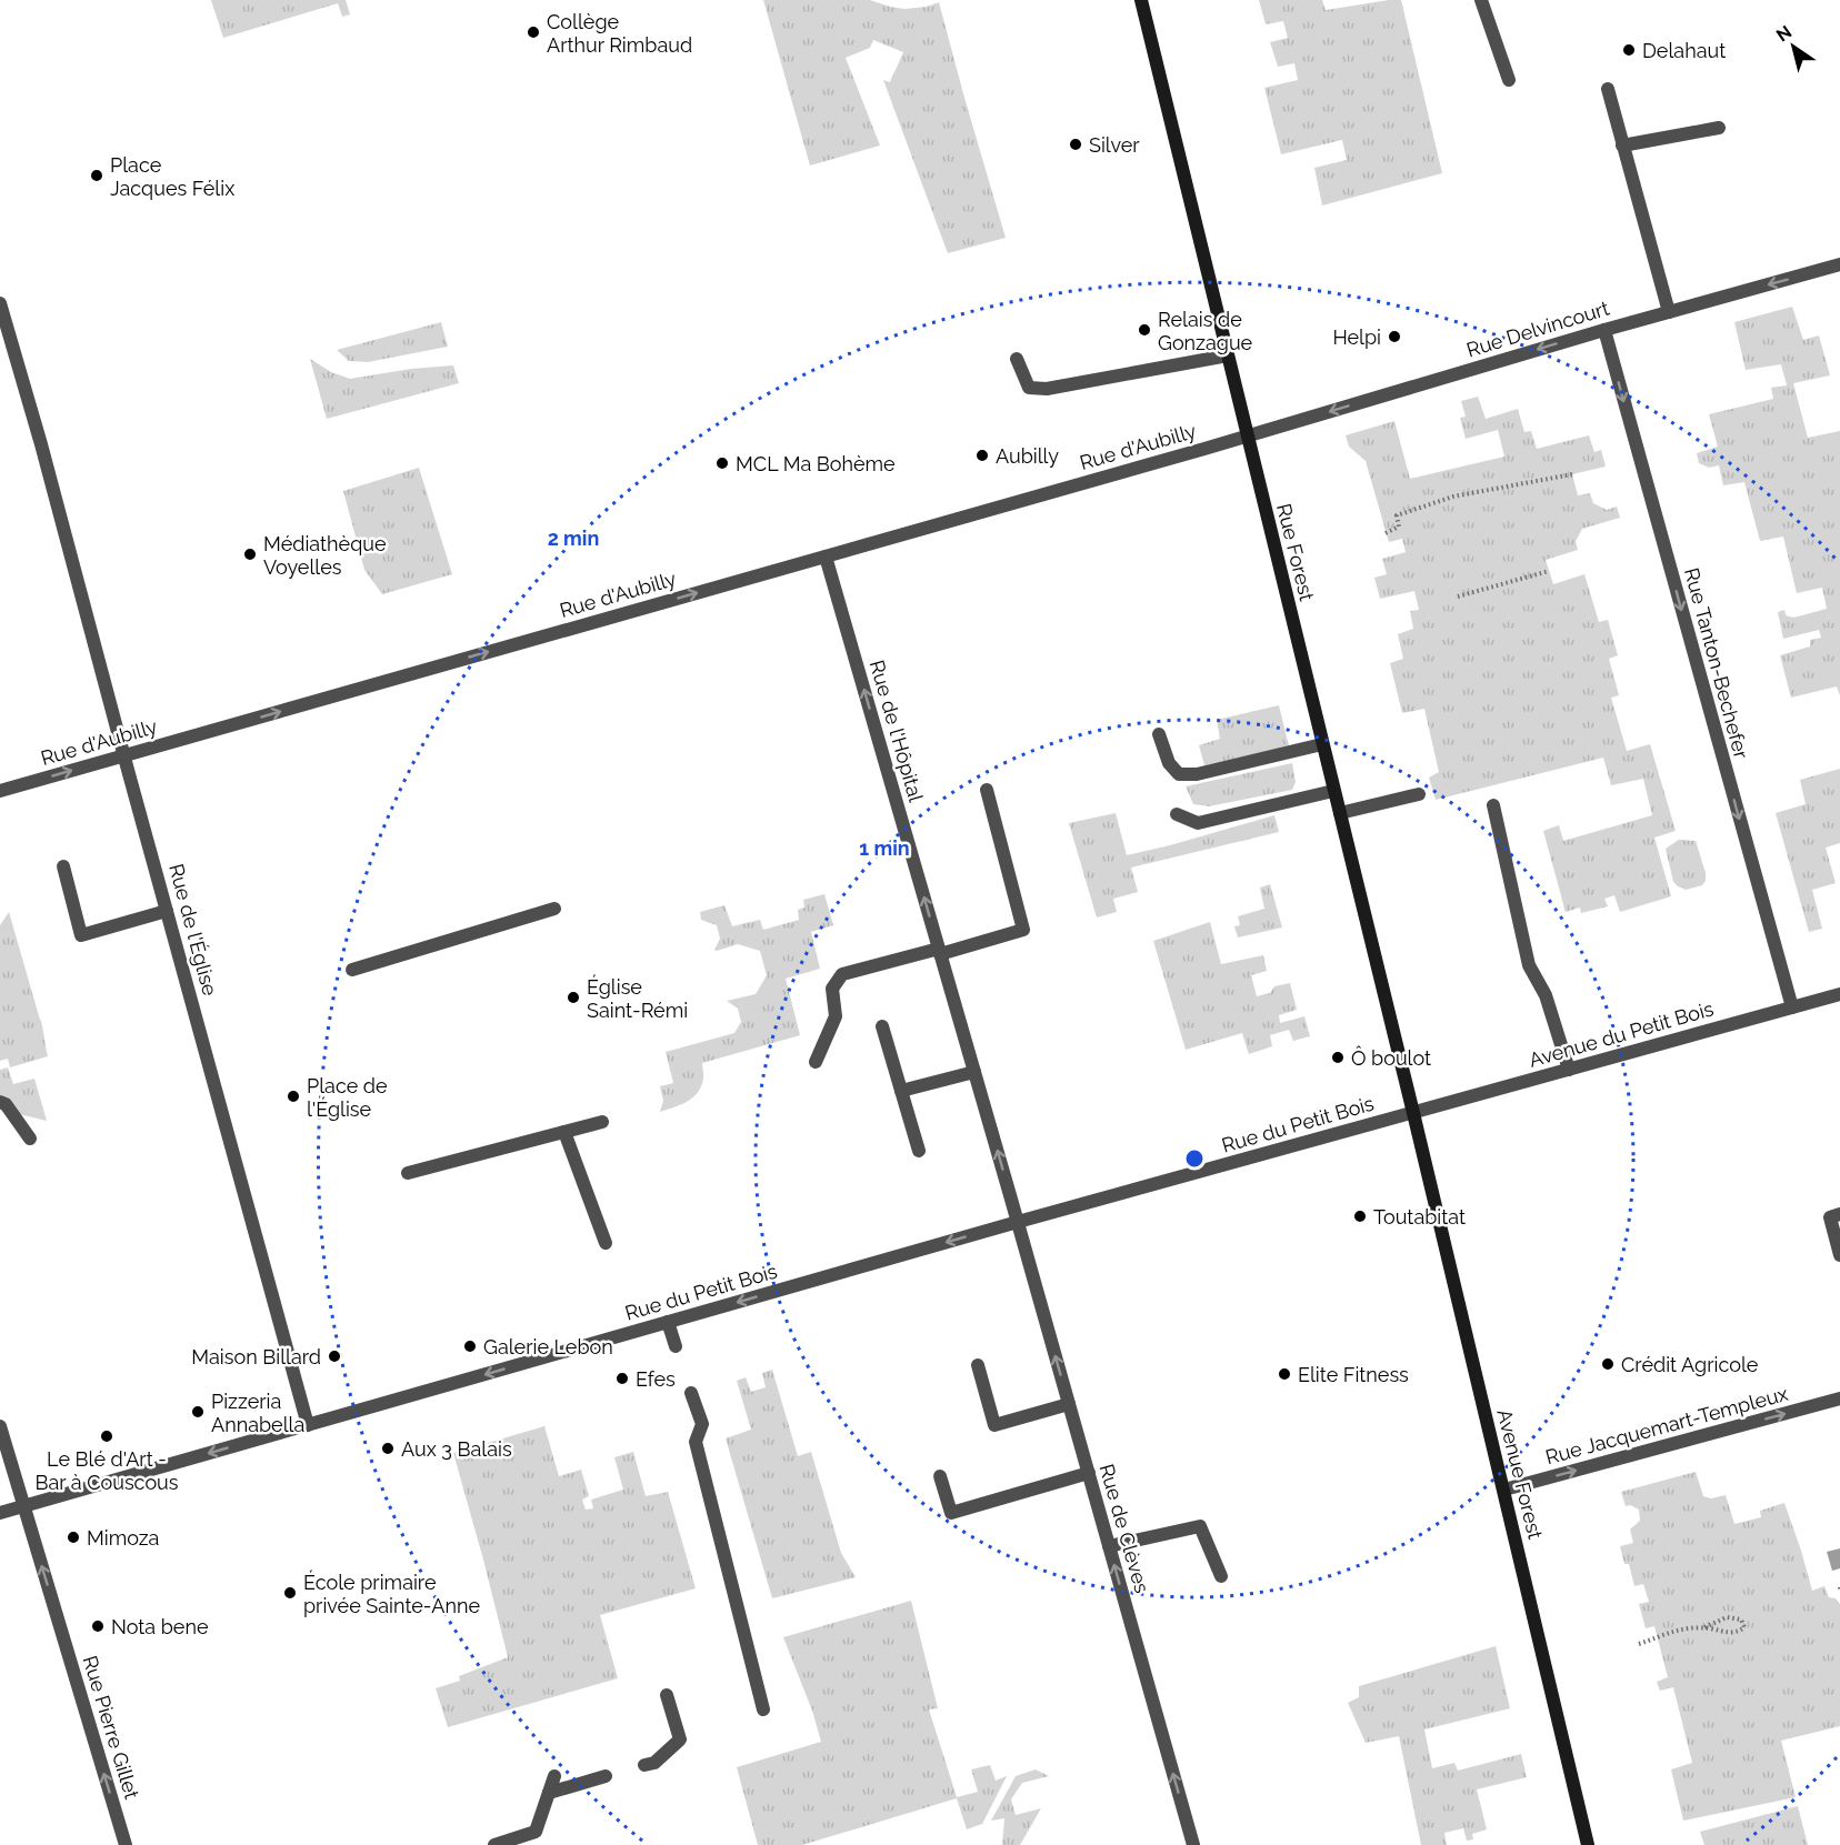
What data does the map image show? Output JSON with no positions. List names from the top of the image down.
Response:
{
  "streets": {
    "main road": ["Rue Forest", "Avenue Forest"],
    "street": [
      "Rue Delvincourt",
      "Rue d'Aubilly",
      "Rue Tanton-Bechefer",
      "Rue de l'Hôpital",
      "Rue de l'Église",
      "Avenue du Petit Bois",
      "Rue du Petit Bois",
      "Rue Jacquemart-Templeux",
      "Rue de Clèves",
      "Rue Pierre Gillet"
    ]
  },
  "crossings": [
    ["Rue Delvincourt", "Rue d'Aubilly"],
    ["Rue Delvincourt", "Rue Forest"],
    ["Rue Delvincourt", "Rue Tanton-Bechefer"],
    ["Rue d'Aubilly", "Rue Forest"],
    ["Rue d'Aubilly", "Rue de l'Hôpital"],
    ["Rue d'Aubilly", "Rue de l'Église"],
    ["Rue Forest", "Avenue du Petit Bois"],
    ["Rue Forest", "Rue du Petit Bois"],
    ["Rue Forest", "Avenue Forest"],
    ["Rue Tanton-Bechefer", "Avenue du Petit Bois"],
    ["Rue de l'Hôpital", "Rue du Petit Bois"],
    ["Rue de l'Hôpital", "Rue de Clèves"],
    ["Rue de l'Église", "Rue du Petit Bois"],
    ["Avenue du Petit Bois", "Rue du Petit Bois"],
    ["Avenue du Petit Bois", "Avenue Forest"],
    ["Rue du Petit Bois", "Avenue Forest"],
    ["Rue du Petit Bois", "Rue de Clèves"],
    ["Rue du Petit Bois", "Rue Pierre Gillet"],
    ["Rue Jacquemart-Templeux", "Avenue Forest"]
  ],
  "one_way": [
    "Rue Delvincourt",
    "Rue d'Aubilly",
    "Rue Tanton-Bechefer",
    "Rue de l'Hôpital",
    "Rue du Petit Bois",
    "Rue Jacquemart-Templeux",
    "Rue de Clèves",
    "Rue Pierre Gillet"
  ],
  "places": [
    "Collège Arthur Rimbaud",
    "Delahaut",
    "Silver",
    "Place Jacques Félix",
    "Relais de Gonzague",
    "Helpi",
    "Aubilly",
    "MCL Ma Bohème",
    "Médiathèque Voyelles",
    "Église Saint-Rémi",
    "Ô boulot",
    "Place de l'Église",
    "Toutabitat",
    "Galerie Lebon",
    "Maison Billard",
    "Crédit Agricole",
    "Elite Fitness",
    "Efes",
    "Pizzeria Annabella",
    "Le Blé d'Art - Bar à Couscous",
    "Aux 3 Balais",
    "Mimoza",
    "École primaire privée Sainte-Anne",
    "Nota bene"
  ],
  "north": "top left",
  "rings": ["2 min", "1 min"]
}
